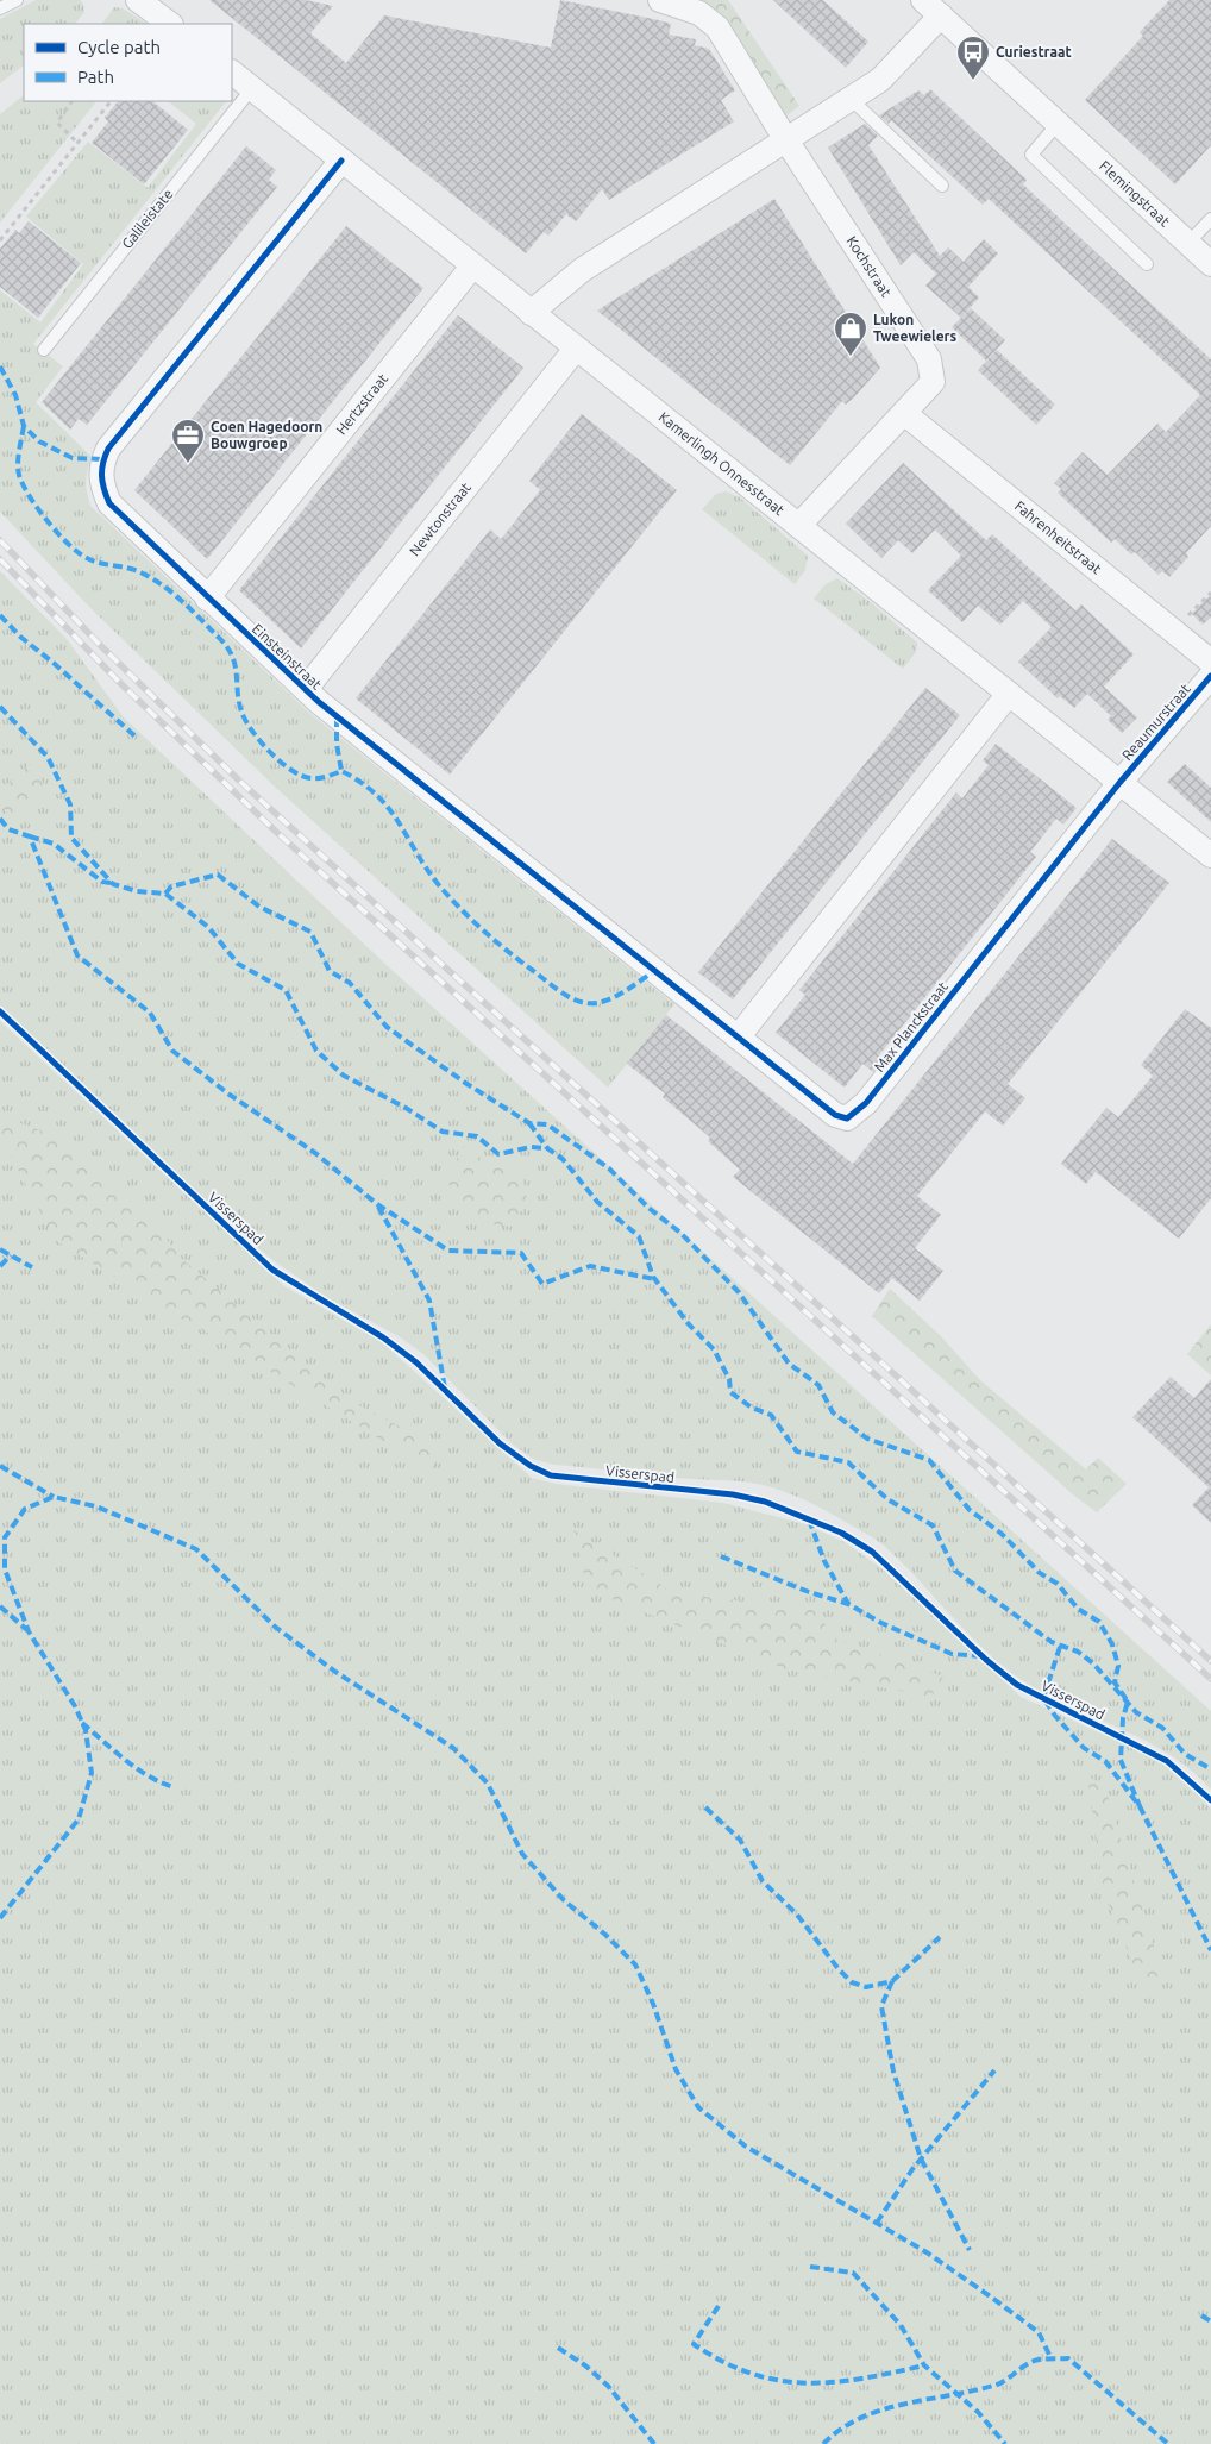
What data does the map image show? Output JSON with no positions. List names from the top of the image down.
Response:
{
  "streets": {
    "street": [
      "Flemingstraat",
      "Kochstraat",
      "Hertzstraat",
      "Kamerlingh Onnesstraat",
      "Newtonstraat",
      "Fahrenheitstraat",
      "Einsteinstraat",
      "Reaumurstraat",
      "Max Planckstraat"
    ],
    "lane": ["Galileistate"],
    "cycle path": ["Visserspad"]
  },
  "crossings": [
    ["Galileistate", "Kamerlingh Onnesstraat"],
    ["Kochstraat", "Kamerlingh Onnesstraat"],
    ["Kochstraat", "Fahrenheitstraat"],
    ["Hertzstraat", "Kamerlingh Onnesstraat"],
    ["Hertzstraat", "Einsteinstraat"],
    ["Kamerlingh Onnesstraat", "Newtonstraat"],
    ["Kamerlingh Onnesstraat", "Einsteinstraat"],
    ["Kamerlingh Onnesstraat", "Reaumurstraat"],
    ["Kamerlingh Onnesstraat", "Max Planckstraat"],
    ["Newtonstraat", "Einsteinstraat"],
    ["Einsteinstraat", "Max Planckstraat"],
    ["Reaumurstraat", "Max Planckstraat"]
  ],
  "places": {
    "bus stop": ["Curiestraat"],
    "shop": ["Lukon Tweewielers"],
    "office": ["Coen Hagedoorn Bouwgroep"]
  },
  "legend": ["Cycle path", "Path"]
}
